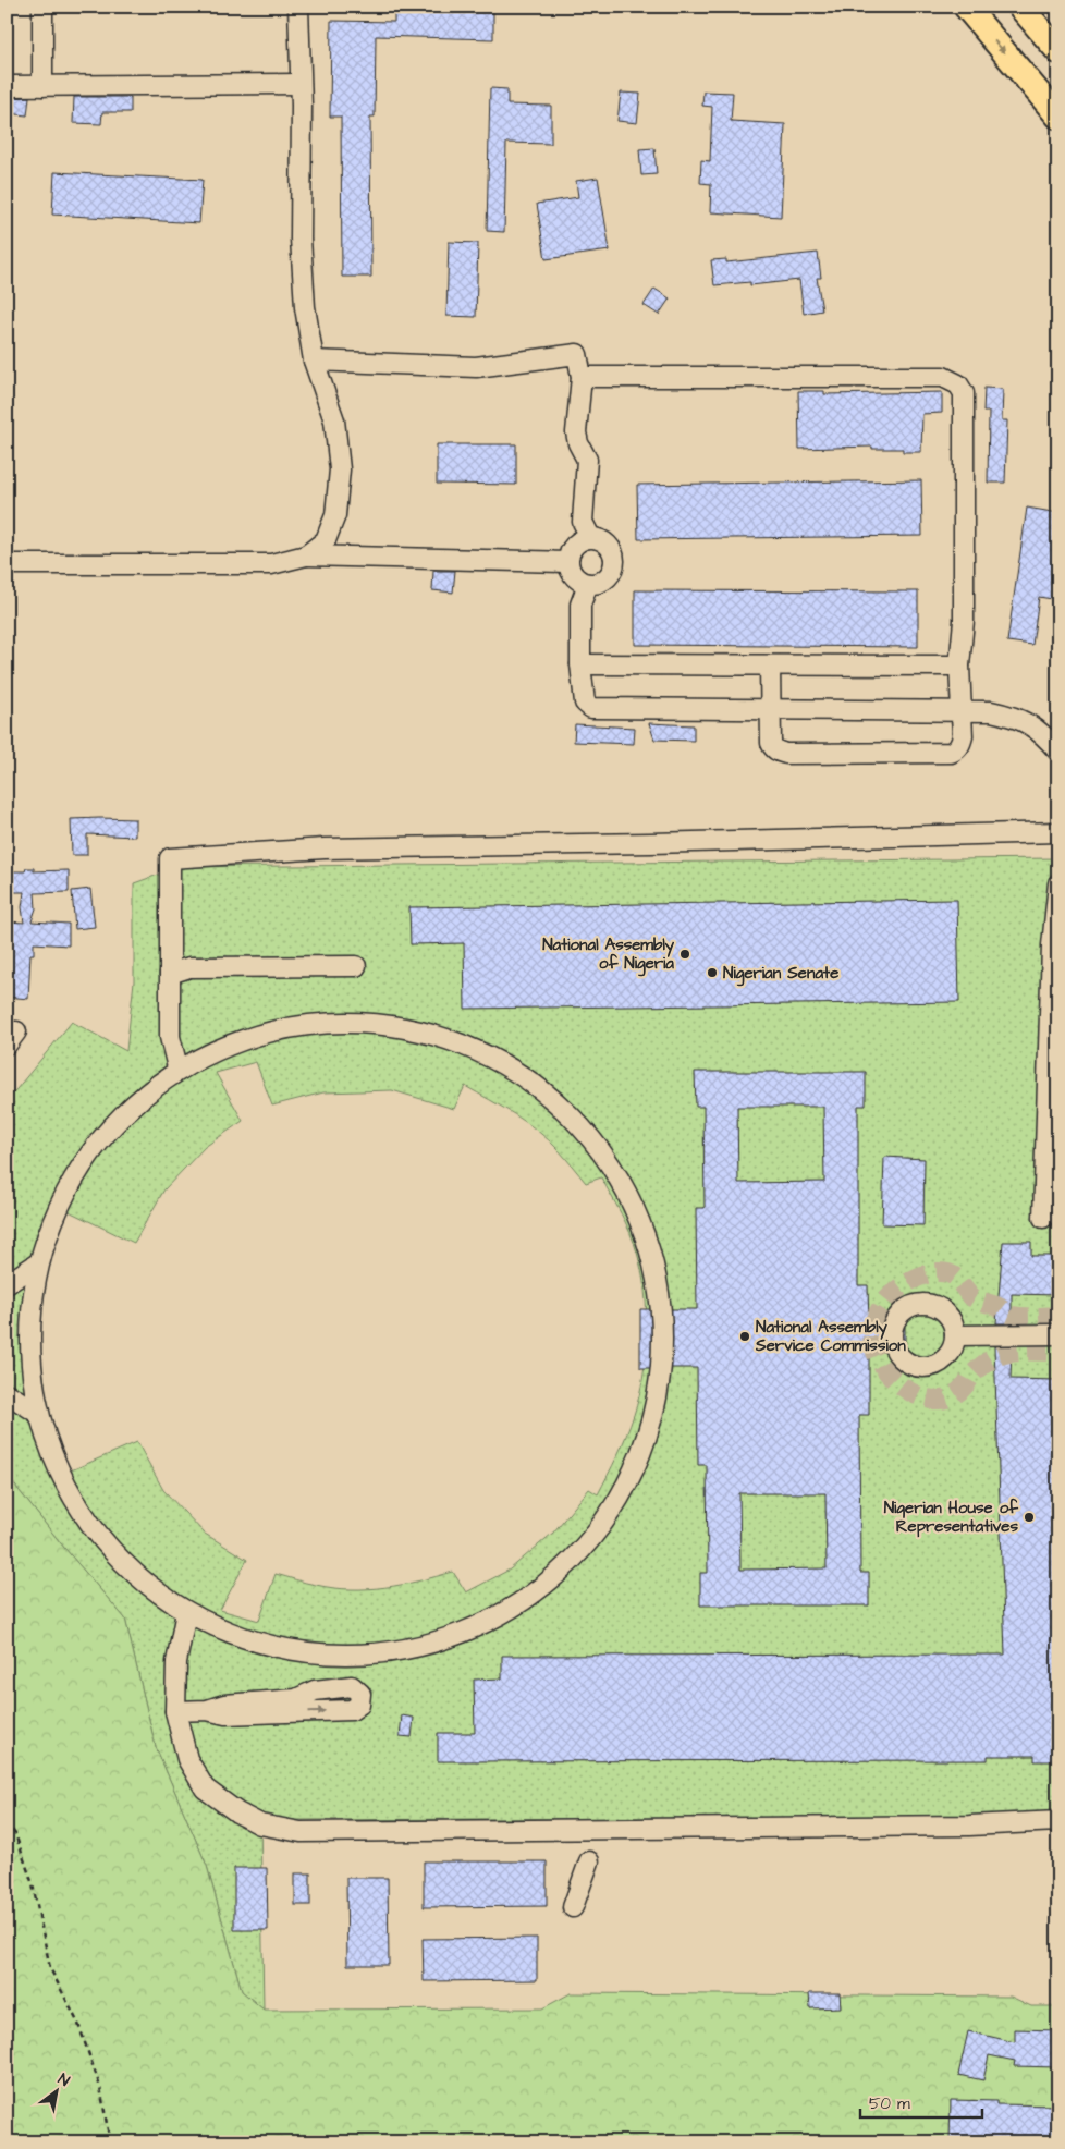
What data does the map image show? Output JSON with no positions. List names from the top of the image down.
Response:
{
  "places": [
    "National Assembly of Nigeria",
    "Nigerian Senate",
    "National Assembly Service Commission",
    "Nigerian House of Representatives"
  ],
  "scale_bar": "50 m",
  "north": "top right"
}
